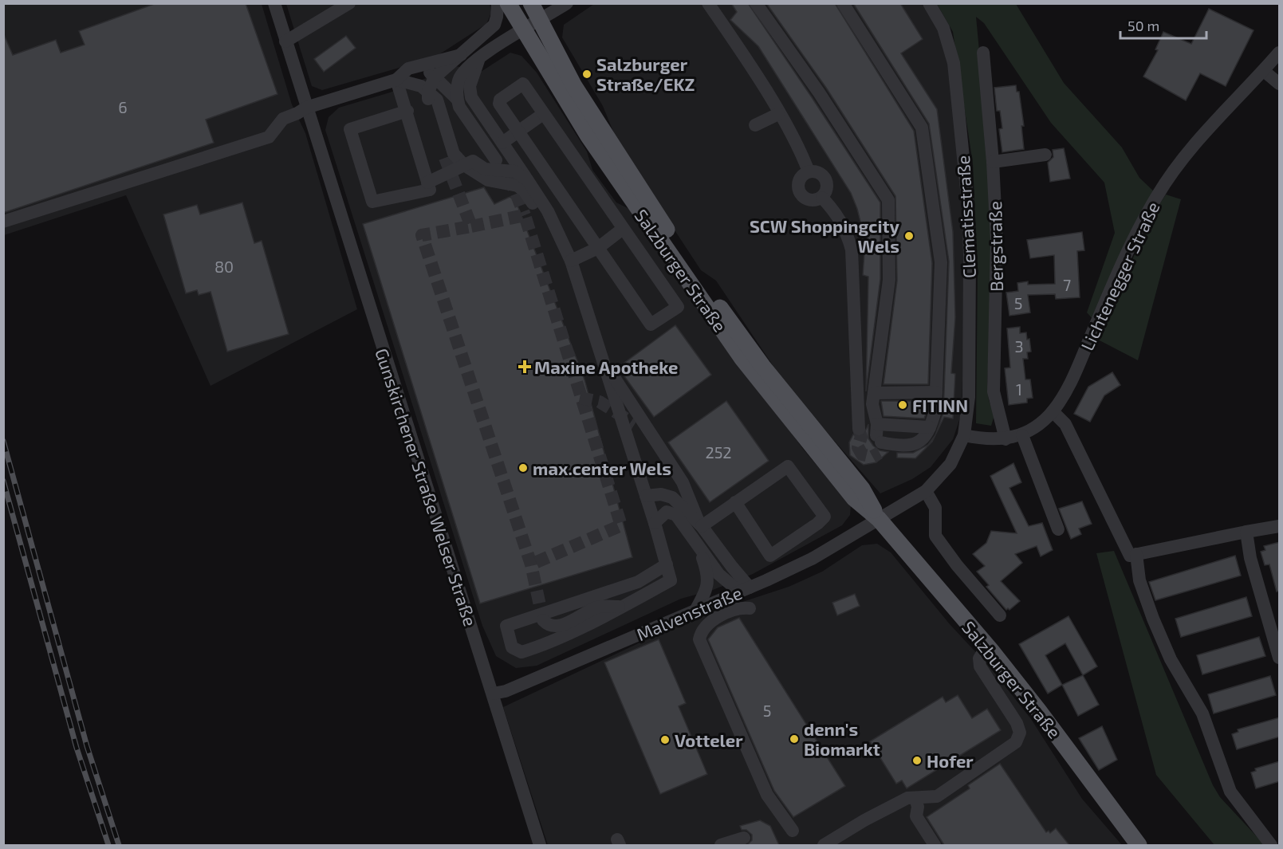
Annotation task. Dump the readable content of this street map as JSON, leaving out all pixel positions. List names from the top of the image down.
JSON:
{
  "streets": {
    "main road": ["Salzburger Straße"],
    "street": [
      "Clematisstraße",
      "Bergstraße",
      "Lichtenegger Straße",
      "Gunskirchener Straße Welser Straße",
      "Malvenstraße"
    ]
  },
  "crossings": [
    ["Clematisstraße", "Lichtenegger Straße"],
    ["Bergstraße", "Lichtenegger Straße"],
    ["Salzburger Straße", "Malvenstraße"],
    ["Gunskirchener Straße Welser Straße", "Malvenstraße"]
  ],
  "places": {
    "other": [
      "Salzburger Straße/EKZ",
      "SCW Shoppingcity Wels",
      "FITINN",
      "max.center Wels",
      "denn's Biomarkt",
      "Votteler",
      "Hofer"
    ],
    "health": ["Maxine Apotheke"]
  },
  "house_numbers": [
    "6",
    "80",
    "7",
    "5",
    "3",
    "1",
    "252",
    "5"
  ],
  "scale_bar": "50 m"
}
